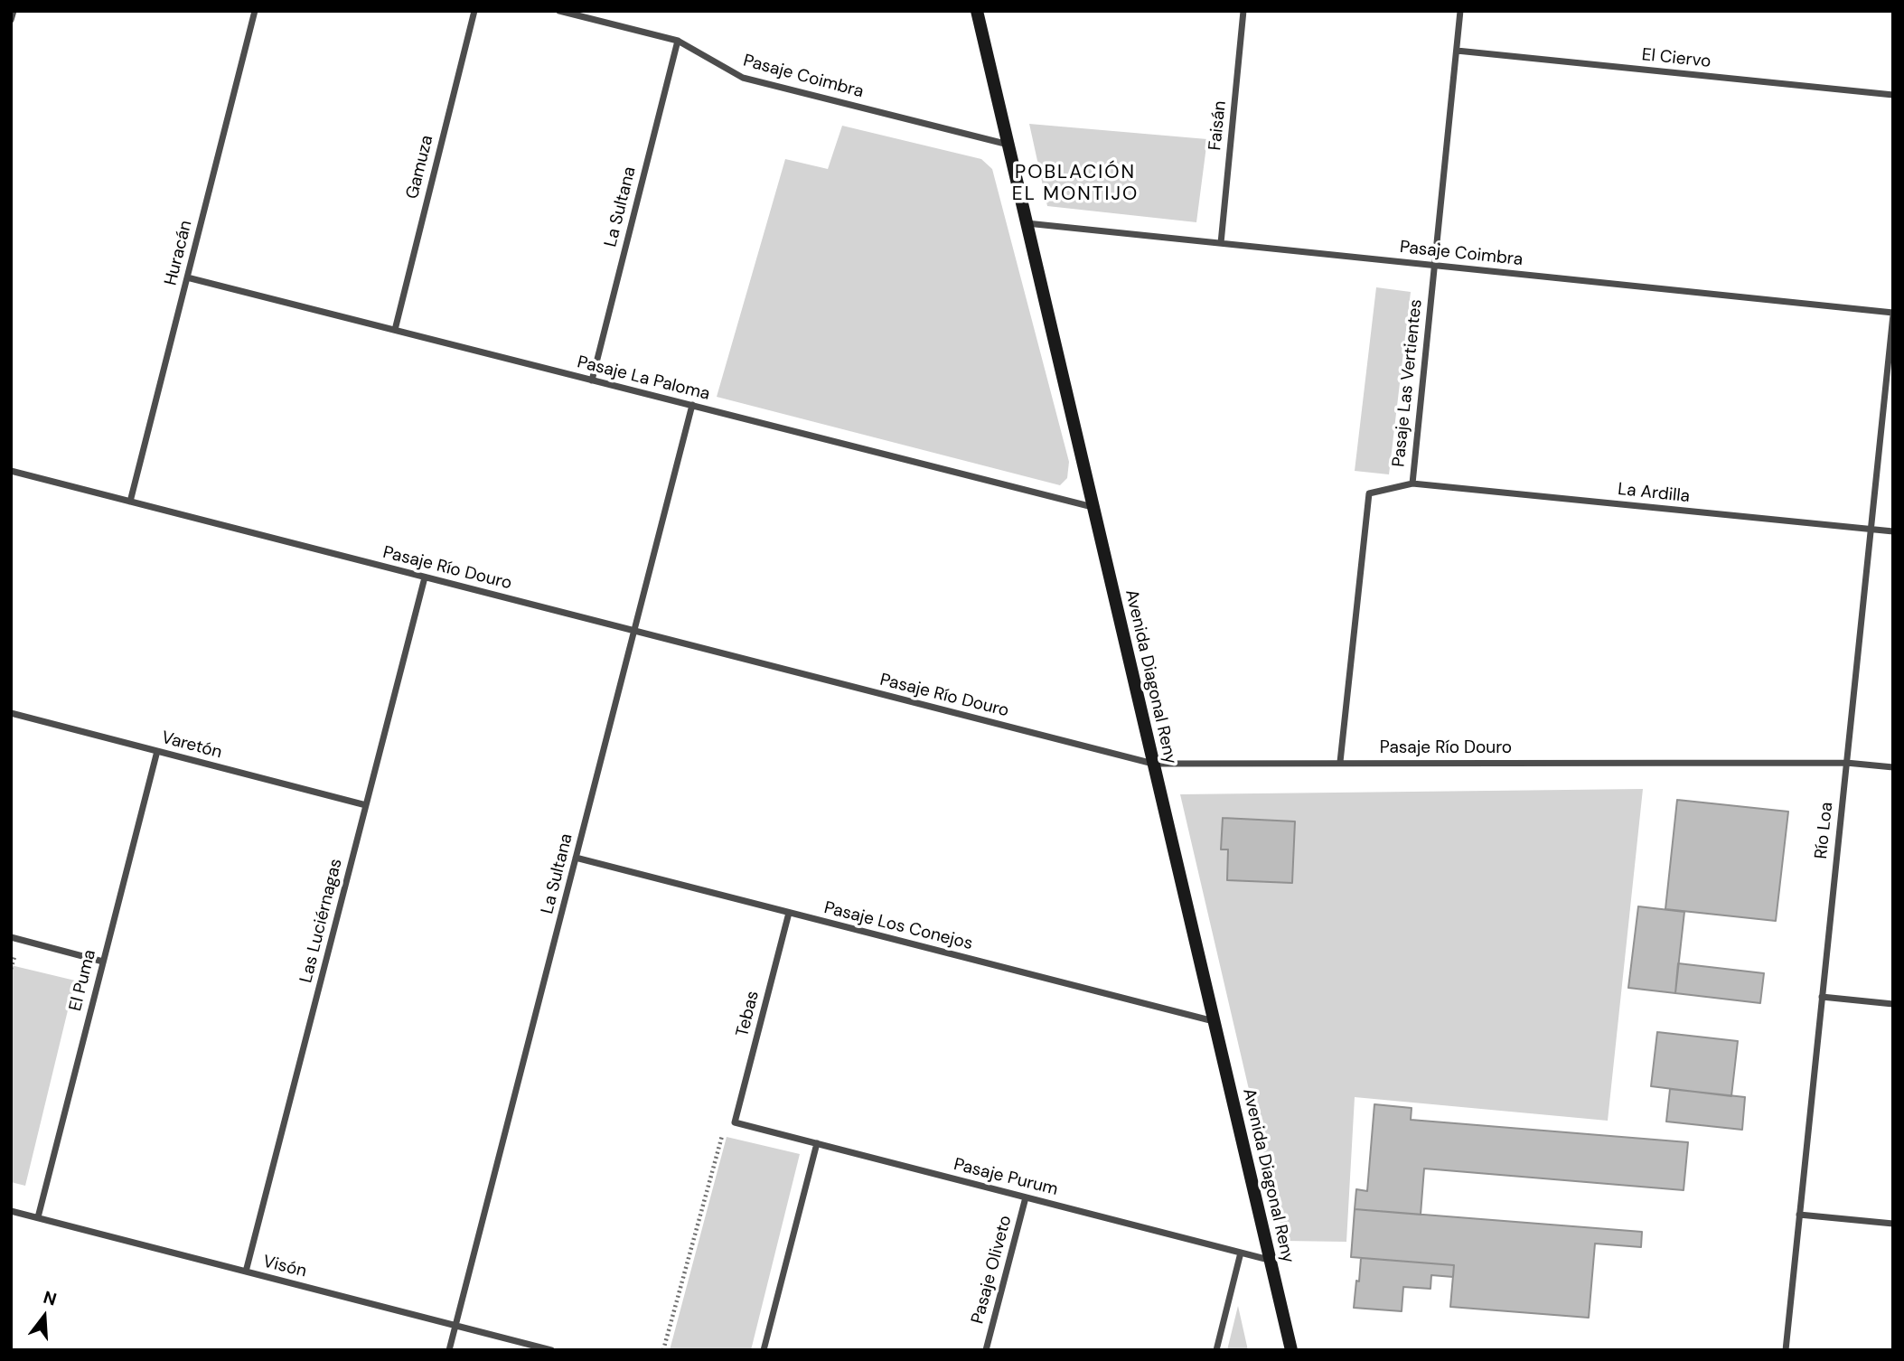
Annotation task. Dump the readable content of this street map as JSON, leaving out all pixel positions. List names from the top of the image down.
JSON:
{
  "streets": {
    "street": [
      "El Ciervo",
      "Pasaje Coimbra",
      "Faisán",
      "Gamuza",
      "La Sultana",
      "Huracán",
      "Pasaje La Paloma",
      "Pasaje Las Vertientes",
      "La Ardilla",
      "Pasaje Río Douro",
      "Avenida Diagonal Reny",
      "Varetón",
      "Río Loa",
      "Las Luciérnagas",
      "Pasaje Los Conejos",
      "El Puma",
      "Tebas",
      "Pasaje Purum",
      "Visón",
      "Pasaje Oliveto"
    ]
  },
  "crossings": [
    ["El Ciervo", "Pasaje Las Vertientes"],
    ["Pasaje Coimbra", "Faisán"],
    ["Pasaje Coimbra", "La Sultana"],
    ["Pasaje Coimbra", "Pasaje Las Vertientes"],
    ["Pasaje Coimbra", "Avenida Diagonal Reny"],
    ["Pasaje Coimbra", "Río Loa"],
    ["Gamuza", "Pasaje La Paloma"],
    ["La Sultana", "Pasaje La Paloma"],
    ["La Sultana", "Pasaje Río Douro"],
    ["La Sultana", "Pasaje Los Conejos"],
    ["La Sultana", "Visón"],
    ["Huracán", "Pasaje La Paloma"],
    ["Huracán", "Pasaje Río Douro"],
    ["Pasaje La Paloma", "Avenida Diagonal Reny"],
    ["Pasaje Las Vertientes", "La Ardilla"],
    ["Pasaje Las Vertientes", "Pasaje Río Douro"],
    ["La Ardilla", "Río Loa"],
    ["Pasaje Río Douro", "Avenida Diagonal Reny"],
    ["Pasaje Río Douro", "Río Loa"],
    ["Pasaje Río Douro", "Las Luciérnagas"],
    ["Avenida Diagonal Reny", "Pasaje Los Conejos"],
    ["Avenida Diagonal Reny", "Pasaje Purum"],
    ["Varetón", "Las Luciérnagas"],
    ["Varetón", "El Puma"],
    ["Las Luciérnagas", "Visón"],
    ["Pasaje Los Conejos", "Tebas"],
    ["El Puma", "Visón"],
    ["Tebas", "Pasaje Purum"],
    ["Pasaje Purum", "Pasaje Oliveto"]
  ],
  "districts": ["POBLACIÓN EL MONTIJO"],
  "north": "top"
}
